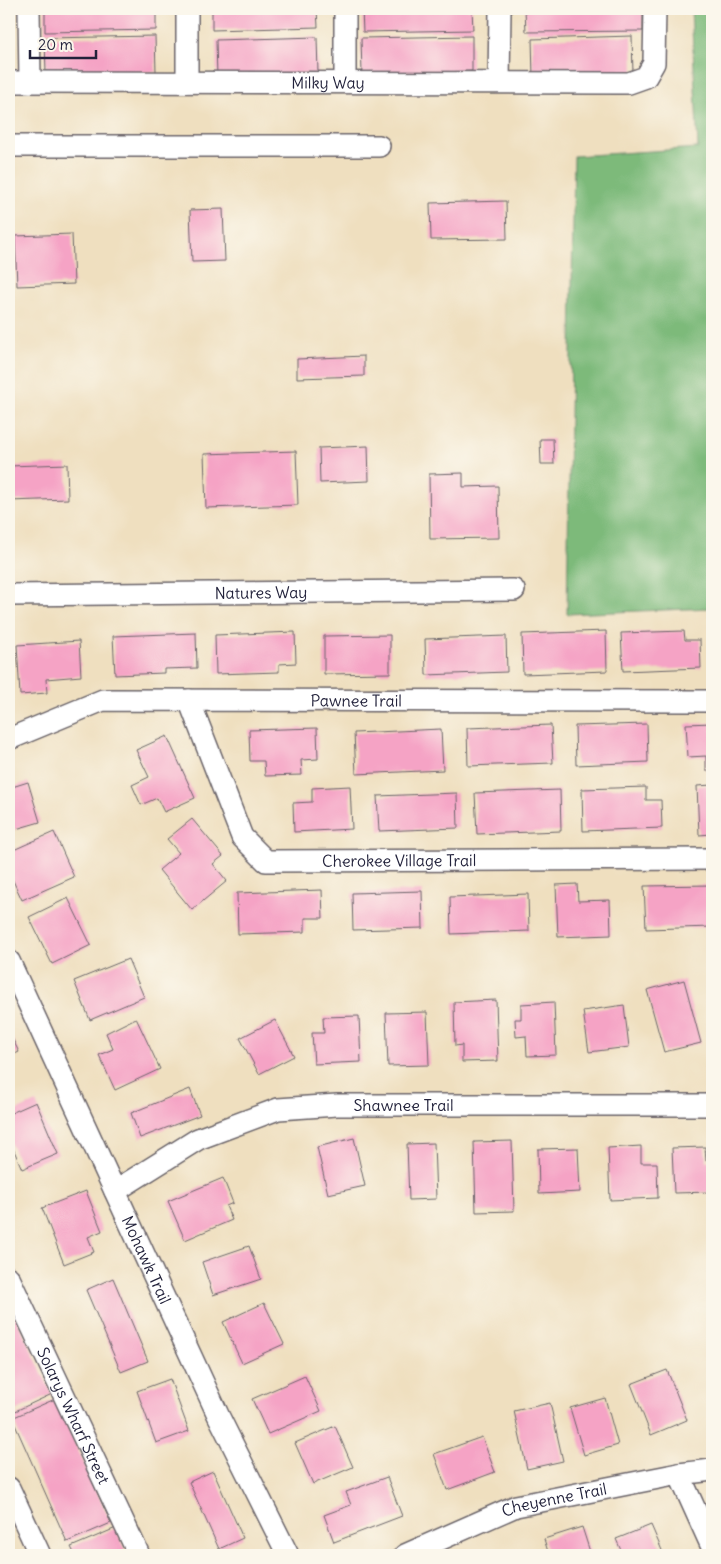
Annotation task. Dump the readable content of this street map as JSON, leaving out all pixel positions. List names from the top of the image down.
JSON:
{
  "streets": {
    "street": [
      "Milky Way",
      "Natures Way",
      "Pawnee Trail",
      "Cherokee Village Trail",
      "Shawnee Trail",
      "Mohawk Trail",
      "Solarys Wharf Street",
      "Cheyenne Trail"
    ]
  },
  "crossings": [
    ["Pawnee Trail", "Cherokee Village Trail"],
    ["Shawnee Trail", "Mohawk Trail"]
  ],
  "scale_bar": "20 m"
}
